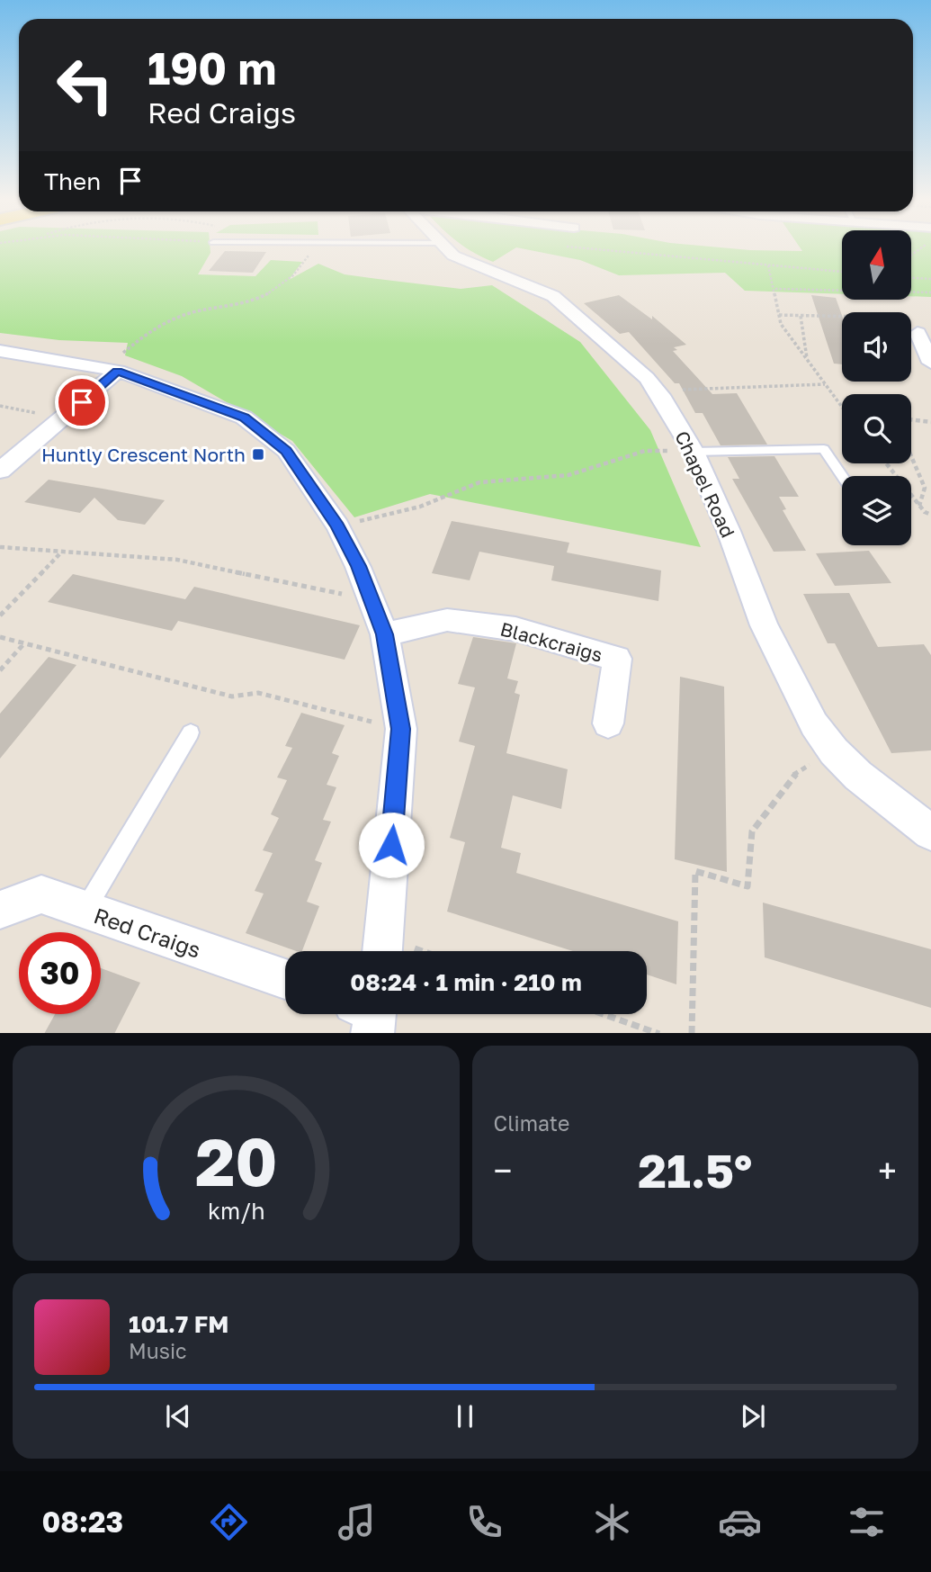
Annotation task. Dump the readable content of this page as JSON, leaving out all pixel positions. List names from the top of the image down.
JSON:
{
  "streets": {
    "street": ["Chapel Road", "Blackcraigs", "Red Craigs"]
  },
  "places": {
    "transit": ["Huntly Crescent North"]
  },
  "north": "top",
  "page": {
    "turn": ["190 m", "Red Craigs"],
    "then": "Then",
    "limit": "30",
    "trip": "08:24 · 1 min · 210 m",
    "tile": "Climate",
    "heat": ["−", "21.5°", "+"],
    "song": ["101.7 FM", "Music"],
    "tabs": "08:23",
    "gauge": ["20", "km/h"]
  }
}
